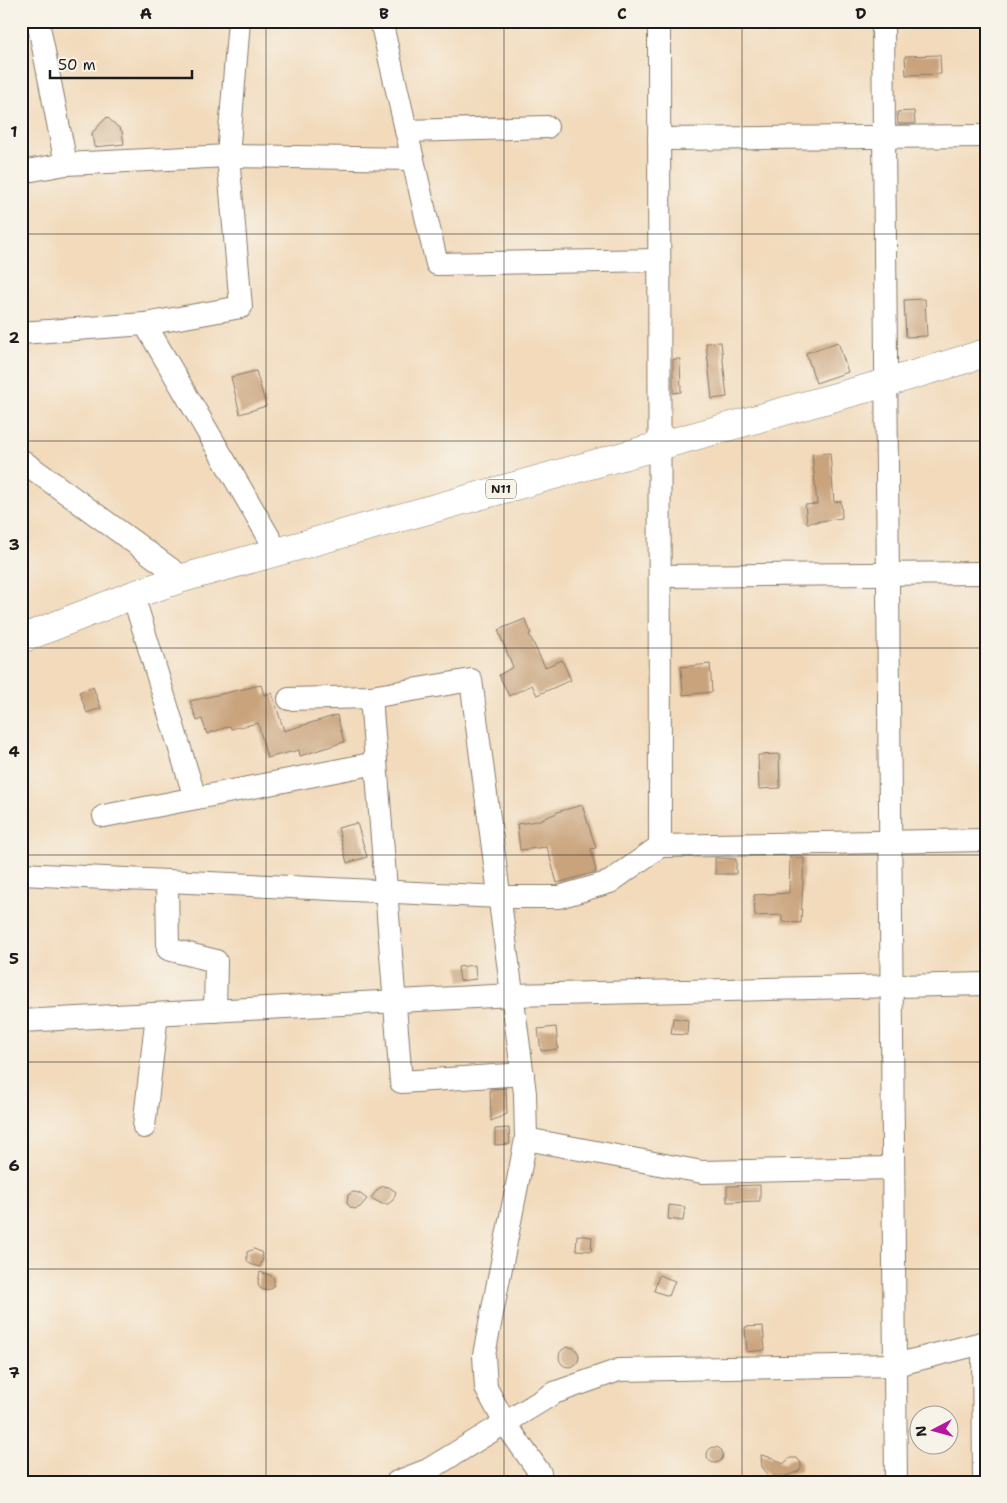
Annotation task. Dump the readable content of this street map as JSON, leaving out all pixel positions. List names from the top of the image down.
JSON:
{
  "streets": {
    "main road": ["N11"]
  },
  "scale_bar": "50 m",
  "north": "left",
  "grid": {
    "columns": [
      "A",
      "B",
      "C",
      "D"
    ],
    "rows": [
      "1",
      "2",
      "3",
      "4",
      "5",
      "6",
      "7"
    ]
  }
}
